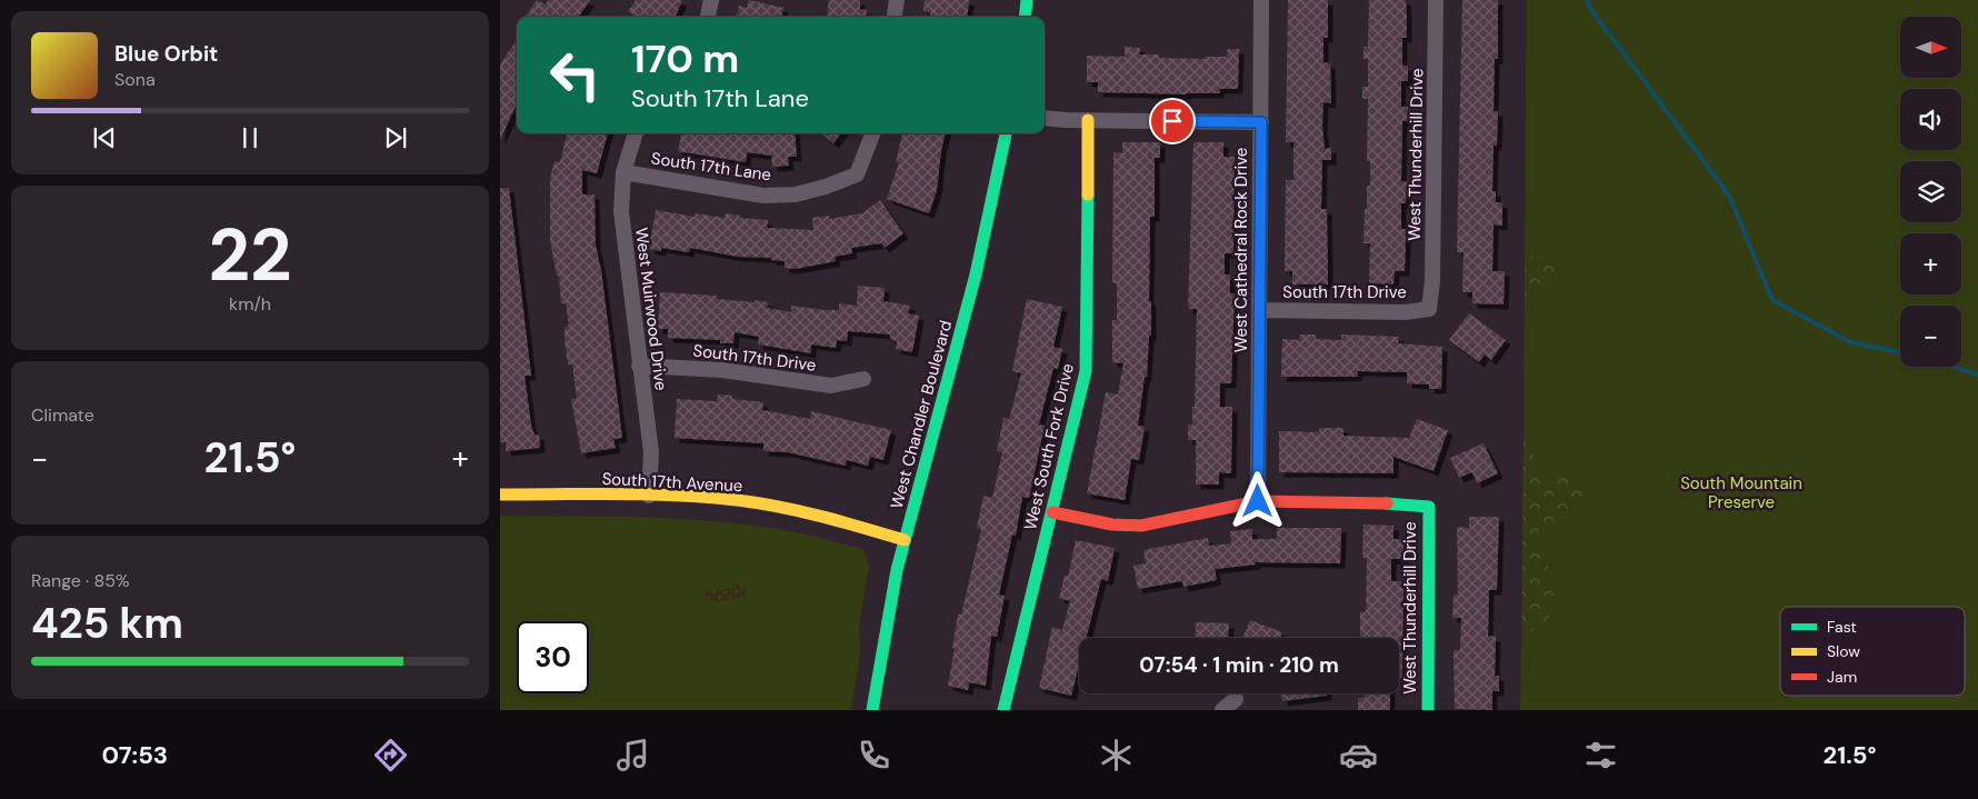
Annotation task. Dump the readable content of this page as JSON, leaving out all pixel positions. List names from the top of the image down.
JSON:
{
  "streets": {
    "street": [
      "West Thunderhill Drive",
      "South 17th Lane",
      "West Cathedral Rock Drive",
      "South 17th Drive",
      "West Muirwood Drive",
      "West Chandler Boulevard",
      "West South Fork Drive",
      "South 17th Avenue"
    ]
  },
  "crossings": [
    ["West Thunderhill Drive", "West Cathedral Rock Drive"],
    ["West Thunderhill Drive", "South 17th Drive"],
    ["South 17th Lane", "West Muirwood Drive"],
    ["West Cathedral Rock Drive", "South 17th Drive"],
    ["South 17th Drive", "West Muirwood Drive"],
    ["West Muirwood Drive", "South 17th Avenue"],
    ["West Chandler Boulevard", "South 17th Avenue"]
  ],
  "parks": ["South Mountain Preserve"],
  "legend": ["Fast", "Slow", "Jam"],
  "north": "right",
  "page": {
    "map_buttons": ["+", "−"],
    "turn": ["170 m", "South 17th Lane"],
    "song": ["Blue Orbit", "Sona"],
    "tile": [
      ["22", "km/h"],
      "Climate",
      ["Range · 85%", "425 km"]
    ],
    "heat": ["−", "21.5°", "+"],
    "limit": "30",
    "trip": "07:54 · 1 min · 210 m",
    "tabs": ["07:53", "21.5°"]
  }
}
